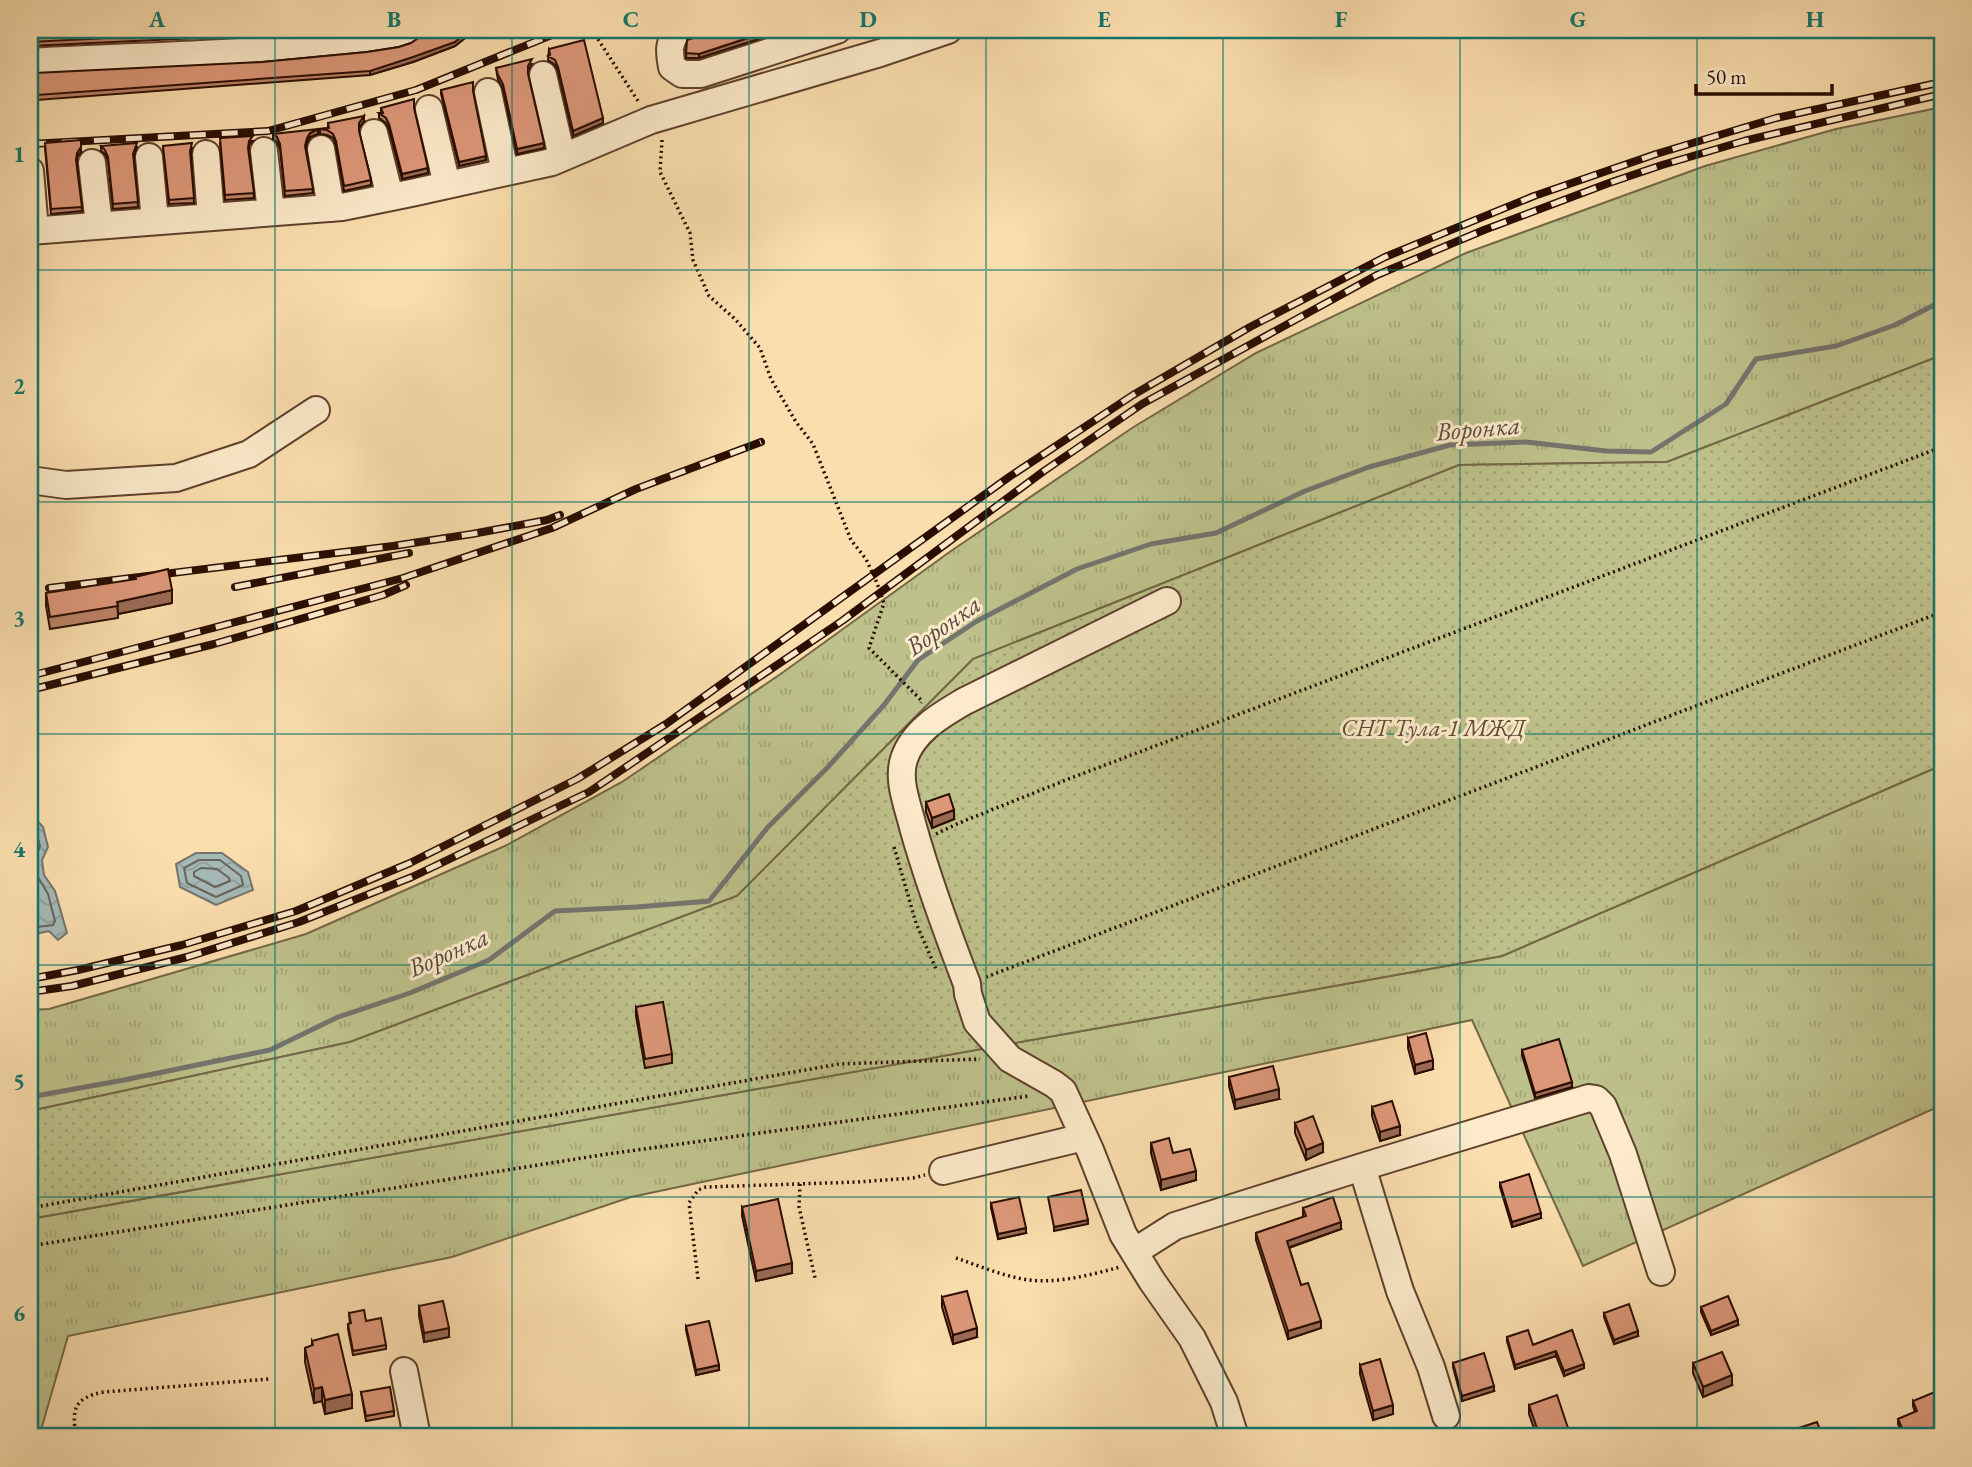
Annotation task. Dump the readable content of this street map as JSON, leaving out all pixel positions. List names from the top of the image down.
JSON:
{
  "water": ["Воронка"],
  "parks": ["СНТ Тула-1 МЖД"],
  "scale_bar": "50 m",
  "grid": {
    "columns": [
      "A",
      "B",
      "C",
      "D",
      "E",
      "F",
      "G",
      "H"
    ],
    "rows": [
      "1",
      "2",
      "3",
      "4",
      "5",
      "6"
    ]
  }
}
